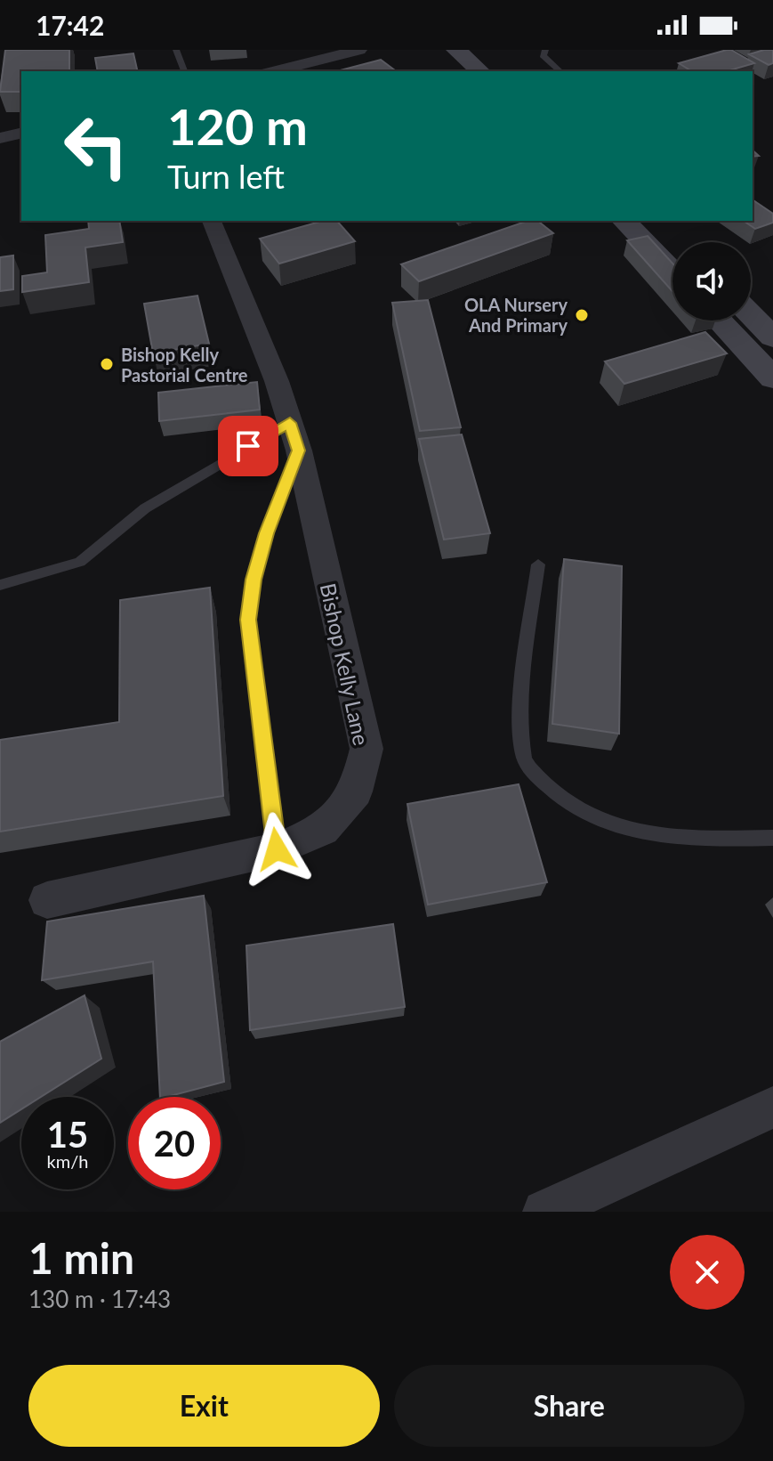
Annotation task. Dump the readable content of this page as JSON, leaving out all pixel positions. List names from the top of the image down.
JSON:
{
  "streets": {
    "street": ["Bishop Kelly Lane"]
  },
  "places": ["OLA Nursery And Primary", "Bishop Kelly Pastorial Centre"],
  "page": {
    "status": "17:42",
    "turn": ["120 m", "Turn left"],
    "speed": "15 km/h",
    "limit": "20",
    "heading": ["1 min", "130 m · 17:43"],
    "buttons": ["Exit", "Share"]
  }
}
